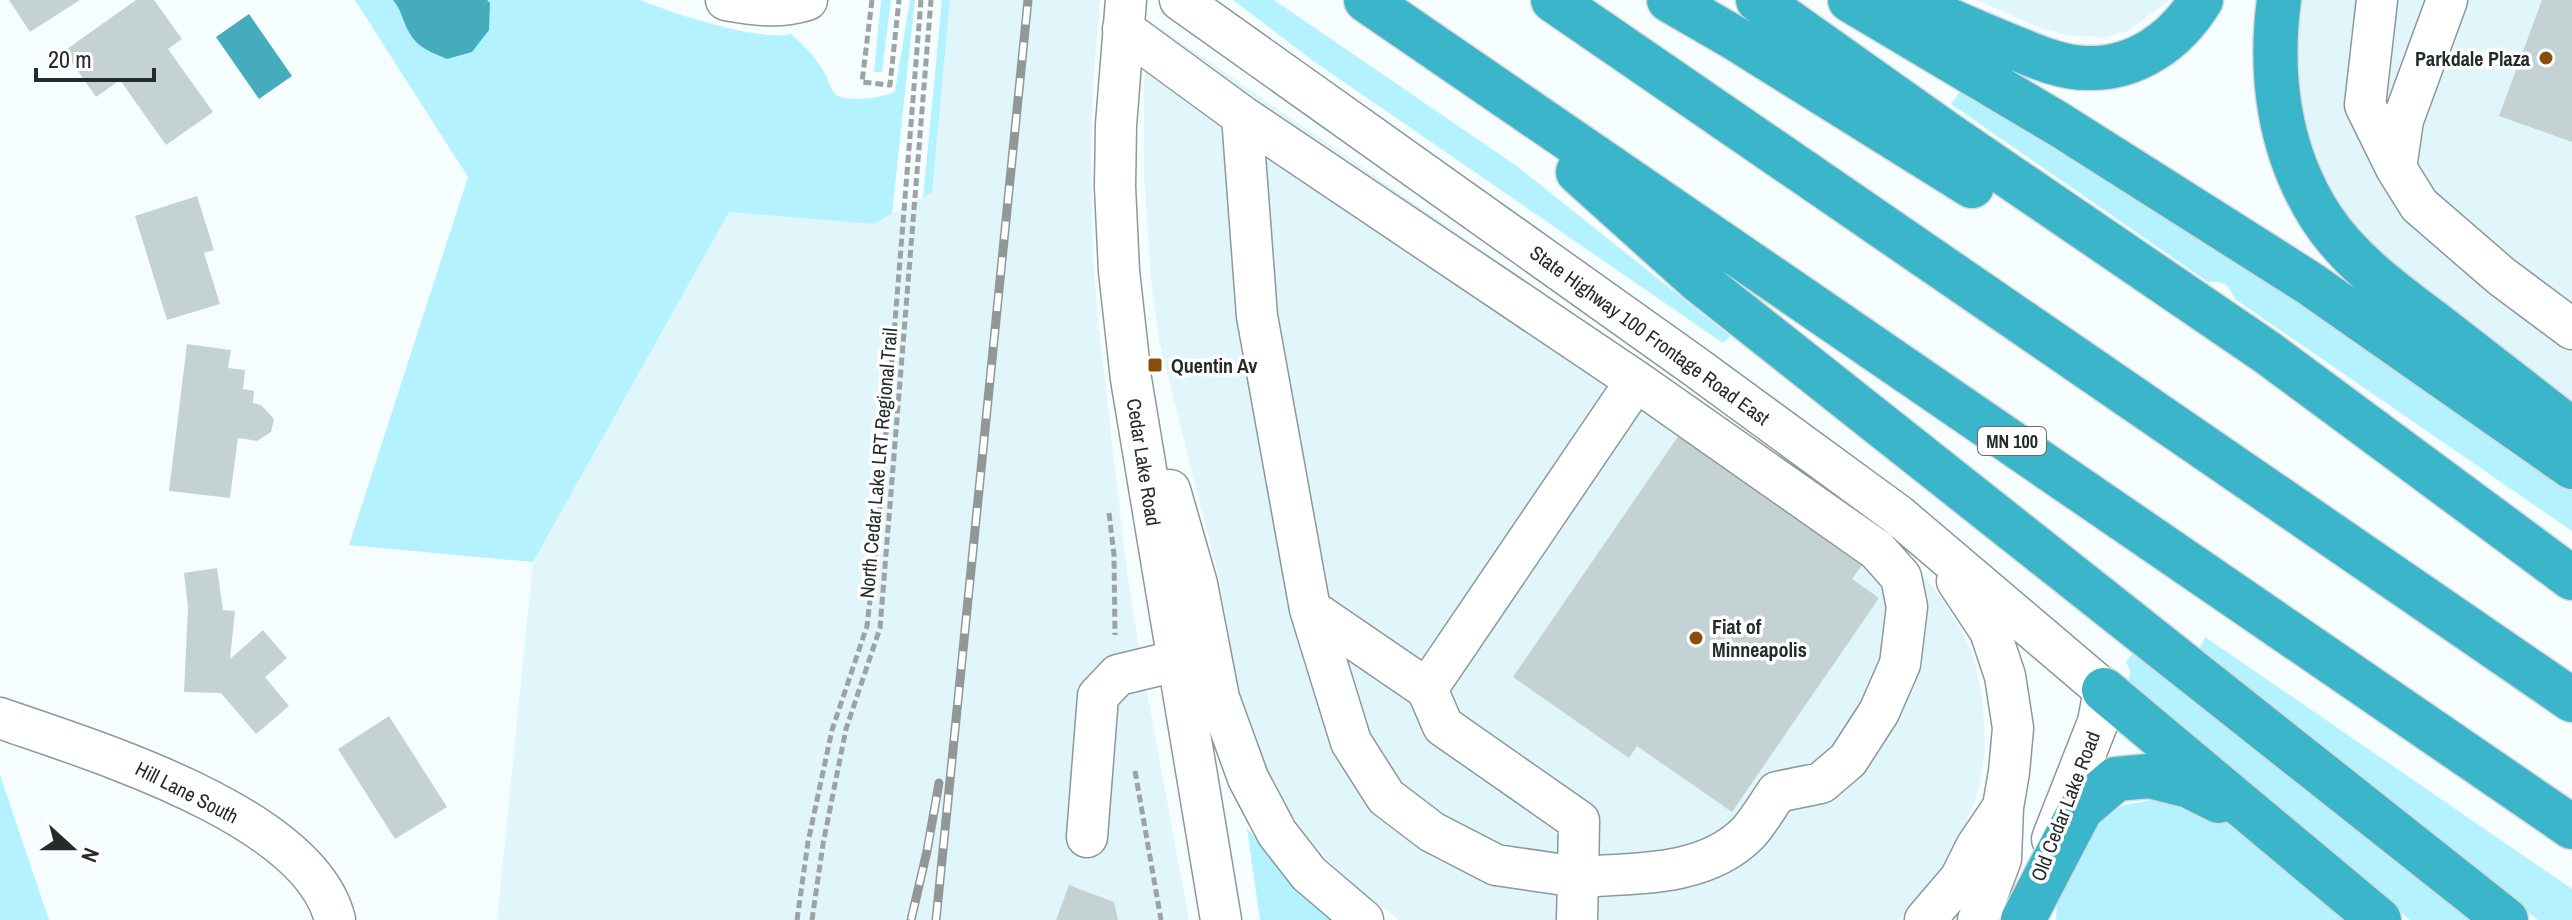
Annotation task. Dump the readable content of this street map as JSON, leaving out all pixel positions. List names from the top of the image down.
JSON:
{
  "streets": {
    "highway": ["MN 100"],
    "street": [
      "State Highway 100 Frontage Road East",
      "Cedar Lake Road",
      "Hill Lane South",
      "Old Cedar Lake Road"
    ],
    "path": ["North Cedar Lake LRT Regional Trail"]
  },
  "crossings": [
    ["State Highway 100 Frontage Road East", "Old Cedar Lake Road"]
  ],
  "places": {
    "other": ["Parkdale Plaza", "Fiat of Minneapolis"],
    "transit": ["Quentin Av"]
  },
  "scale_bar": "20 m",
  "north": "right"
}
